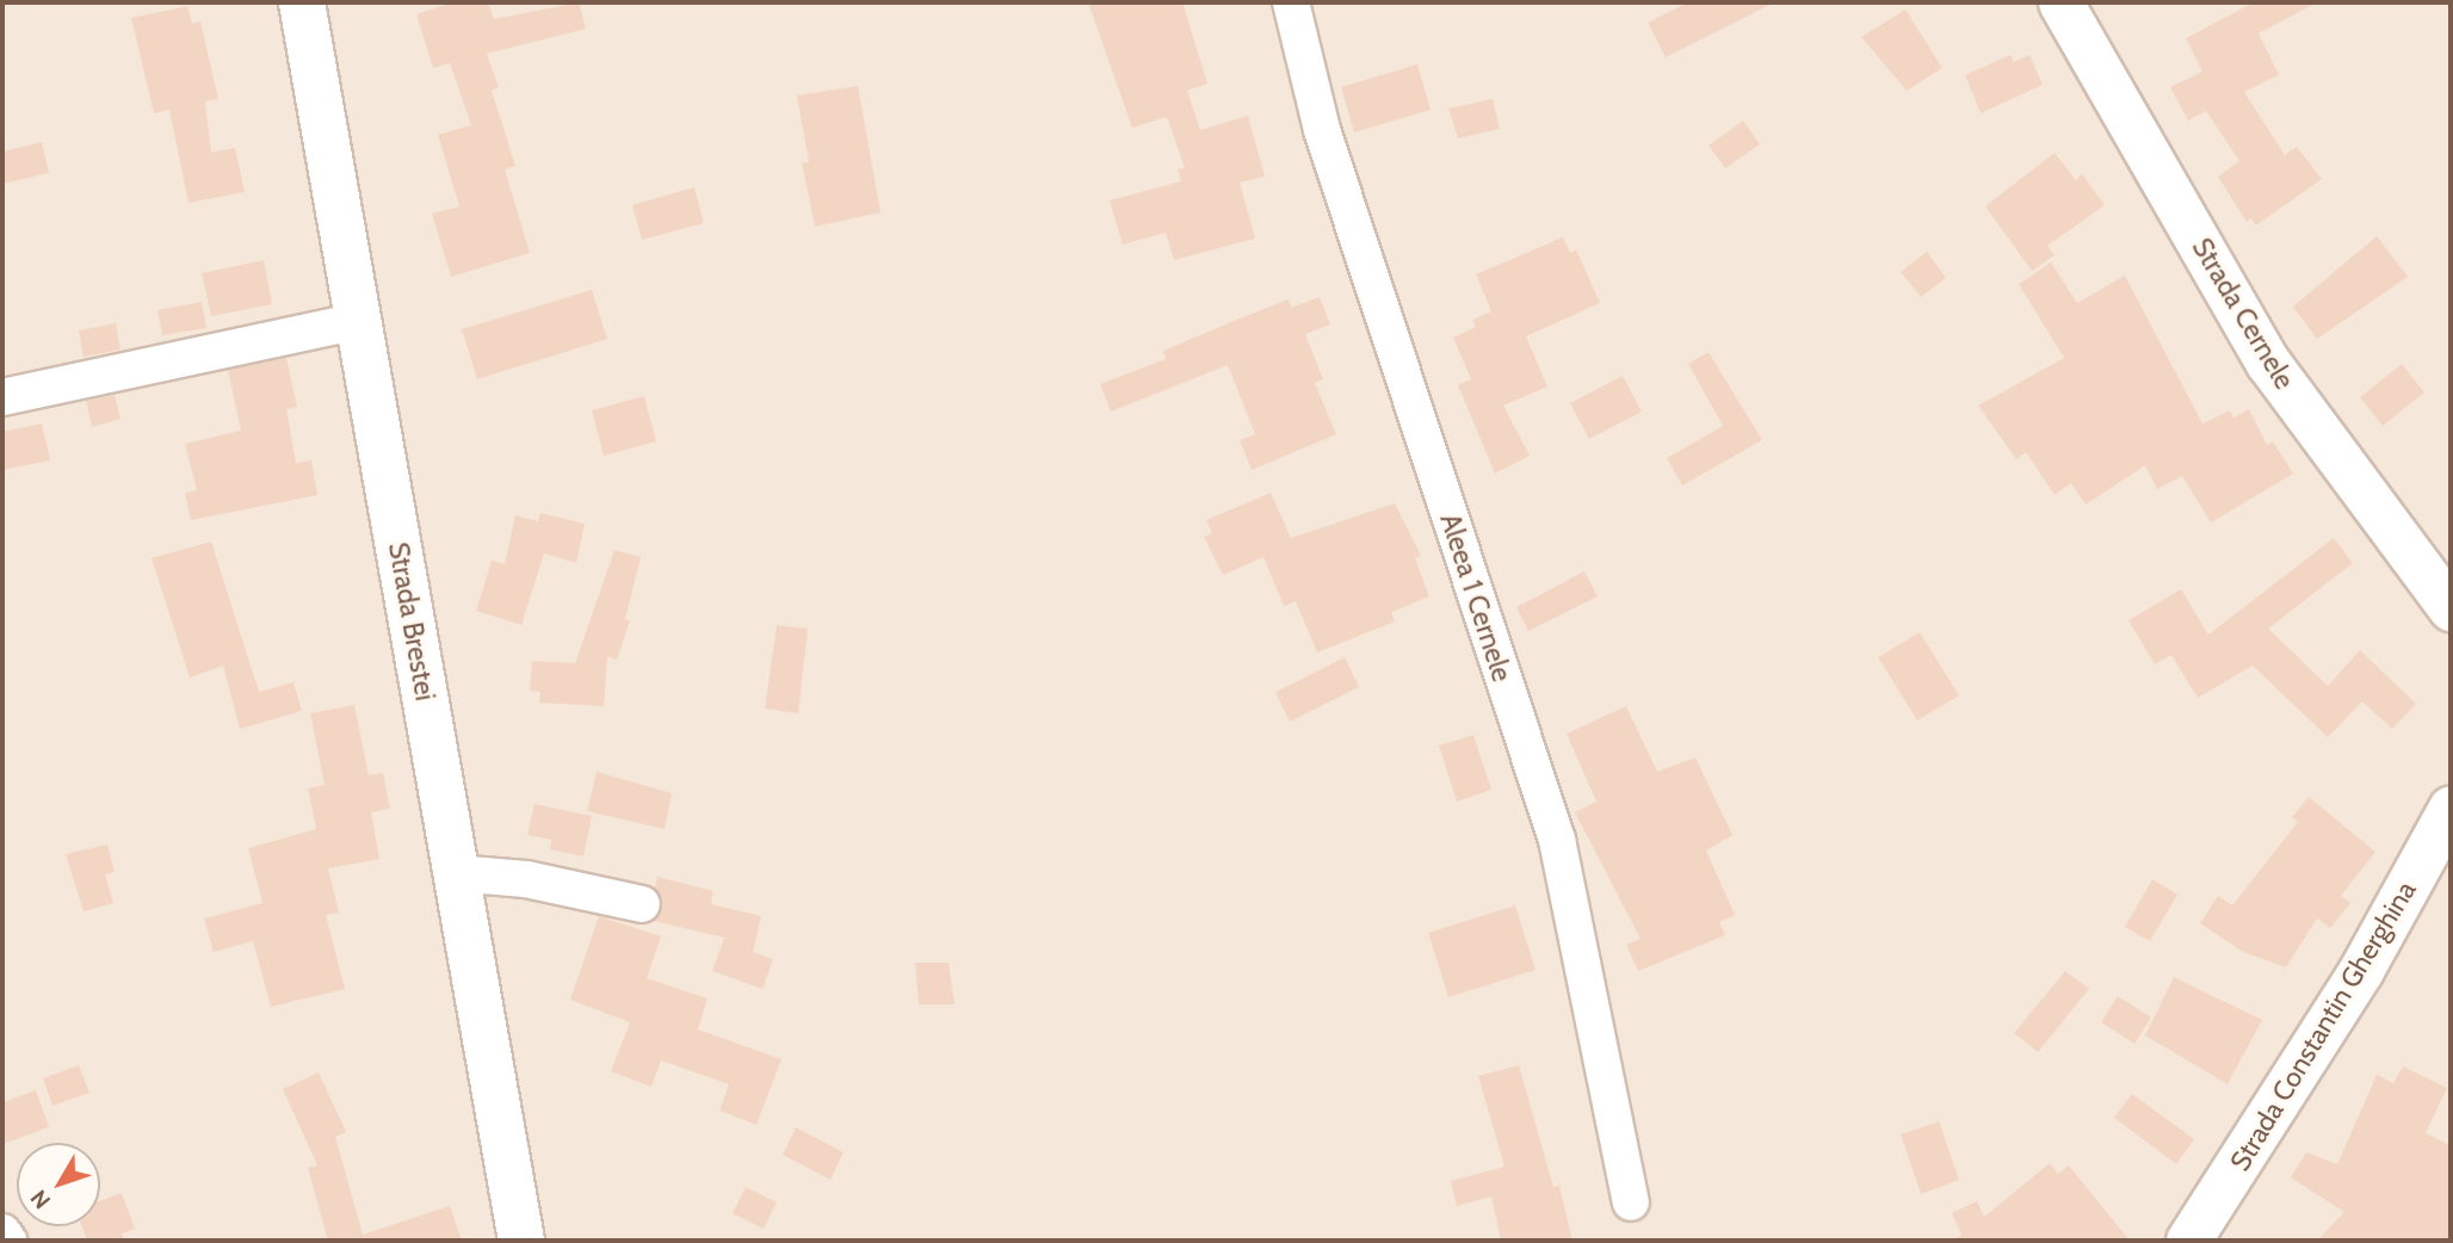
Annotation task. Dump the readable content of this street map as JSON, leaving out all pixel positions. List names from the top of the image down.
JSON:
{
  "streets": {
    "main road": ["Strada Brestei"],
    "street": ["Strada Cernele", "Aleea 1 Cernele", "Strada Constantin Gherghina"]
  },
  "north": "bottom left"
}
